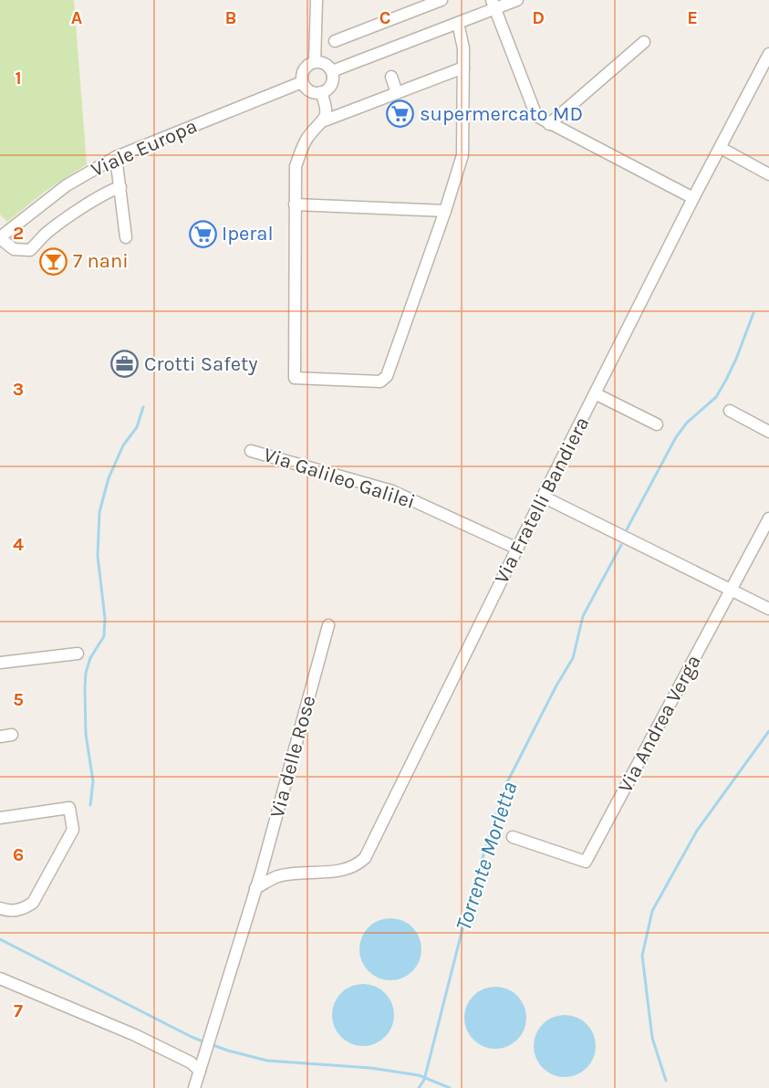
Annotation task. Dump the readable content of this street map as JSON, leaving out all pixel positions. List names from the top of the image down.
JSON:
{
  "streets": {
    "street": [
      "Viale Europa",
      "Via Galileo Galilei",
      "Via Fratelli Bandiera",
      "Via Andrea Verga",
      "Via delle Rose"
    ]
  },
  "crossings": [
    ["Via Galileo Galilei", "Via Fratelli Bandiera"],
    ["Via Fratelli Bandiera", "Via delle Rose"]
  ],
  "water": ["Torrente Morletta"],
  "places": {
    "supermarket": ["supermercato MD", "Iperal"],
    "bar": ["7 nani"],
    "office": ["Crotti Safety"]
  },
  "grid": {
    "columns": [
      "A",
      "B",
      "C",
      "D",
      "E"
    ],
    "rows": [
      "1",
      "2",
      "3",
      "4",
      "5",
      "6",
      "7"
    ]
  }
}
